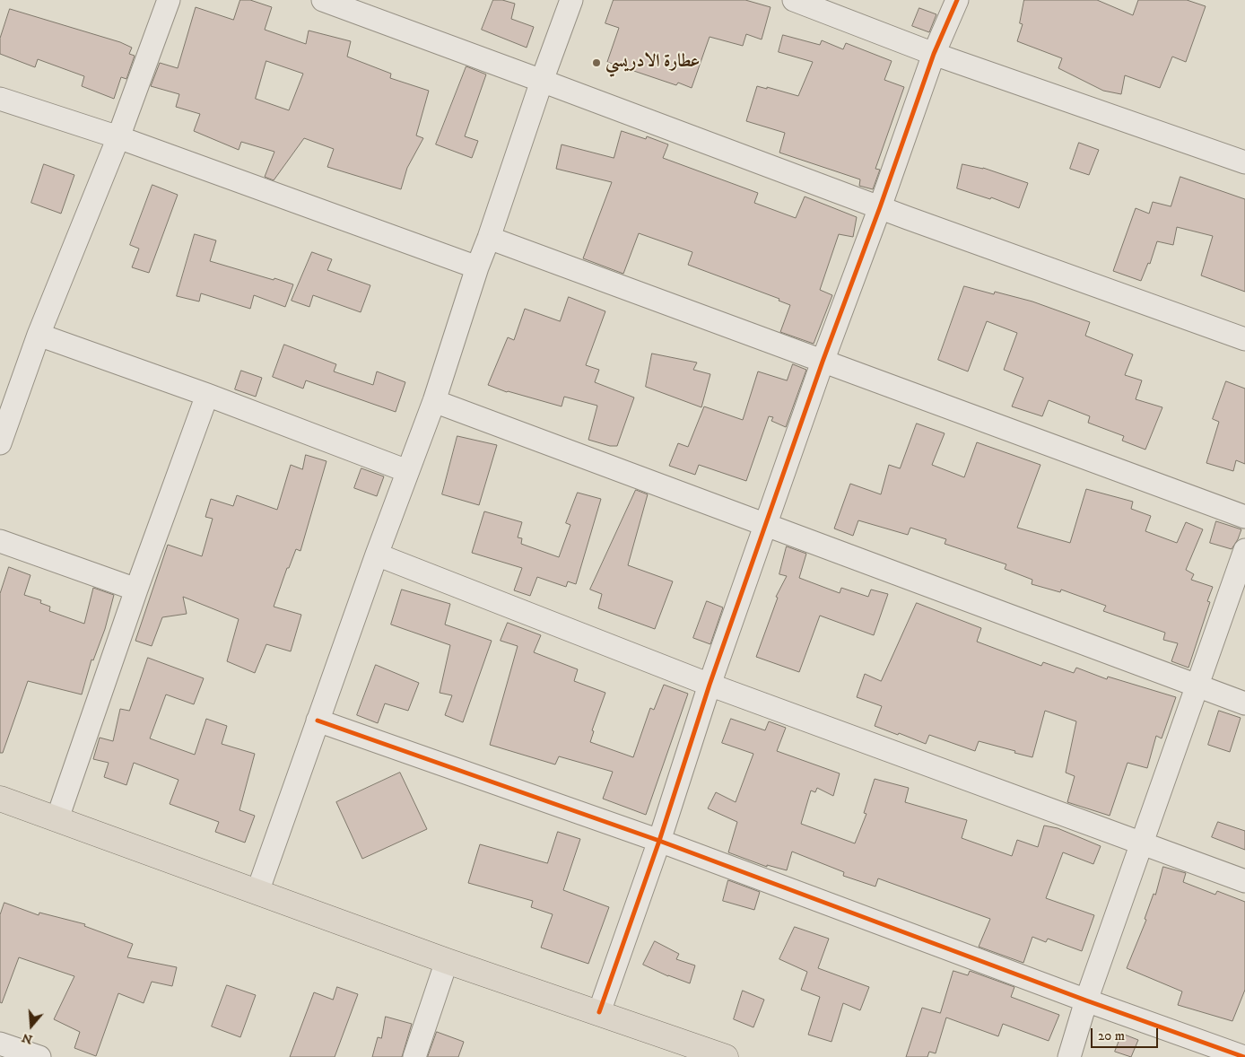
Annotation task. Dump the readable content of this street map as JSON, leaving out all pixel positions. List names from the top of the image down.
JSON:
{
  "places": ["عطارة الادريسي"],
  "scale_bar": "20 m",
  "north": "bottom"
}
